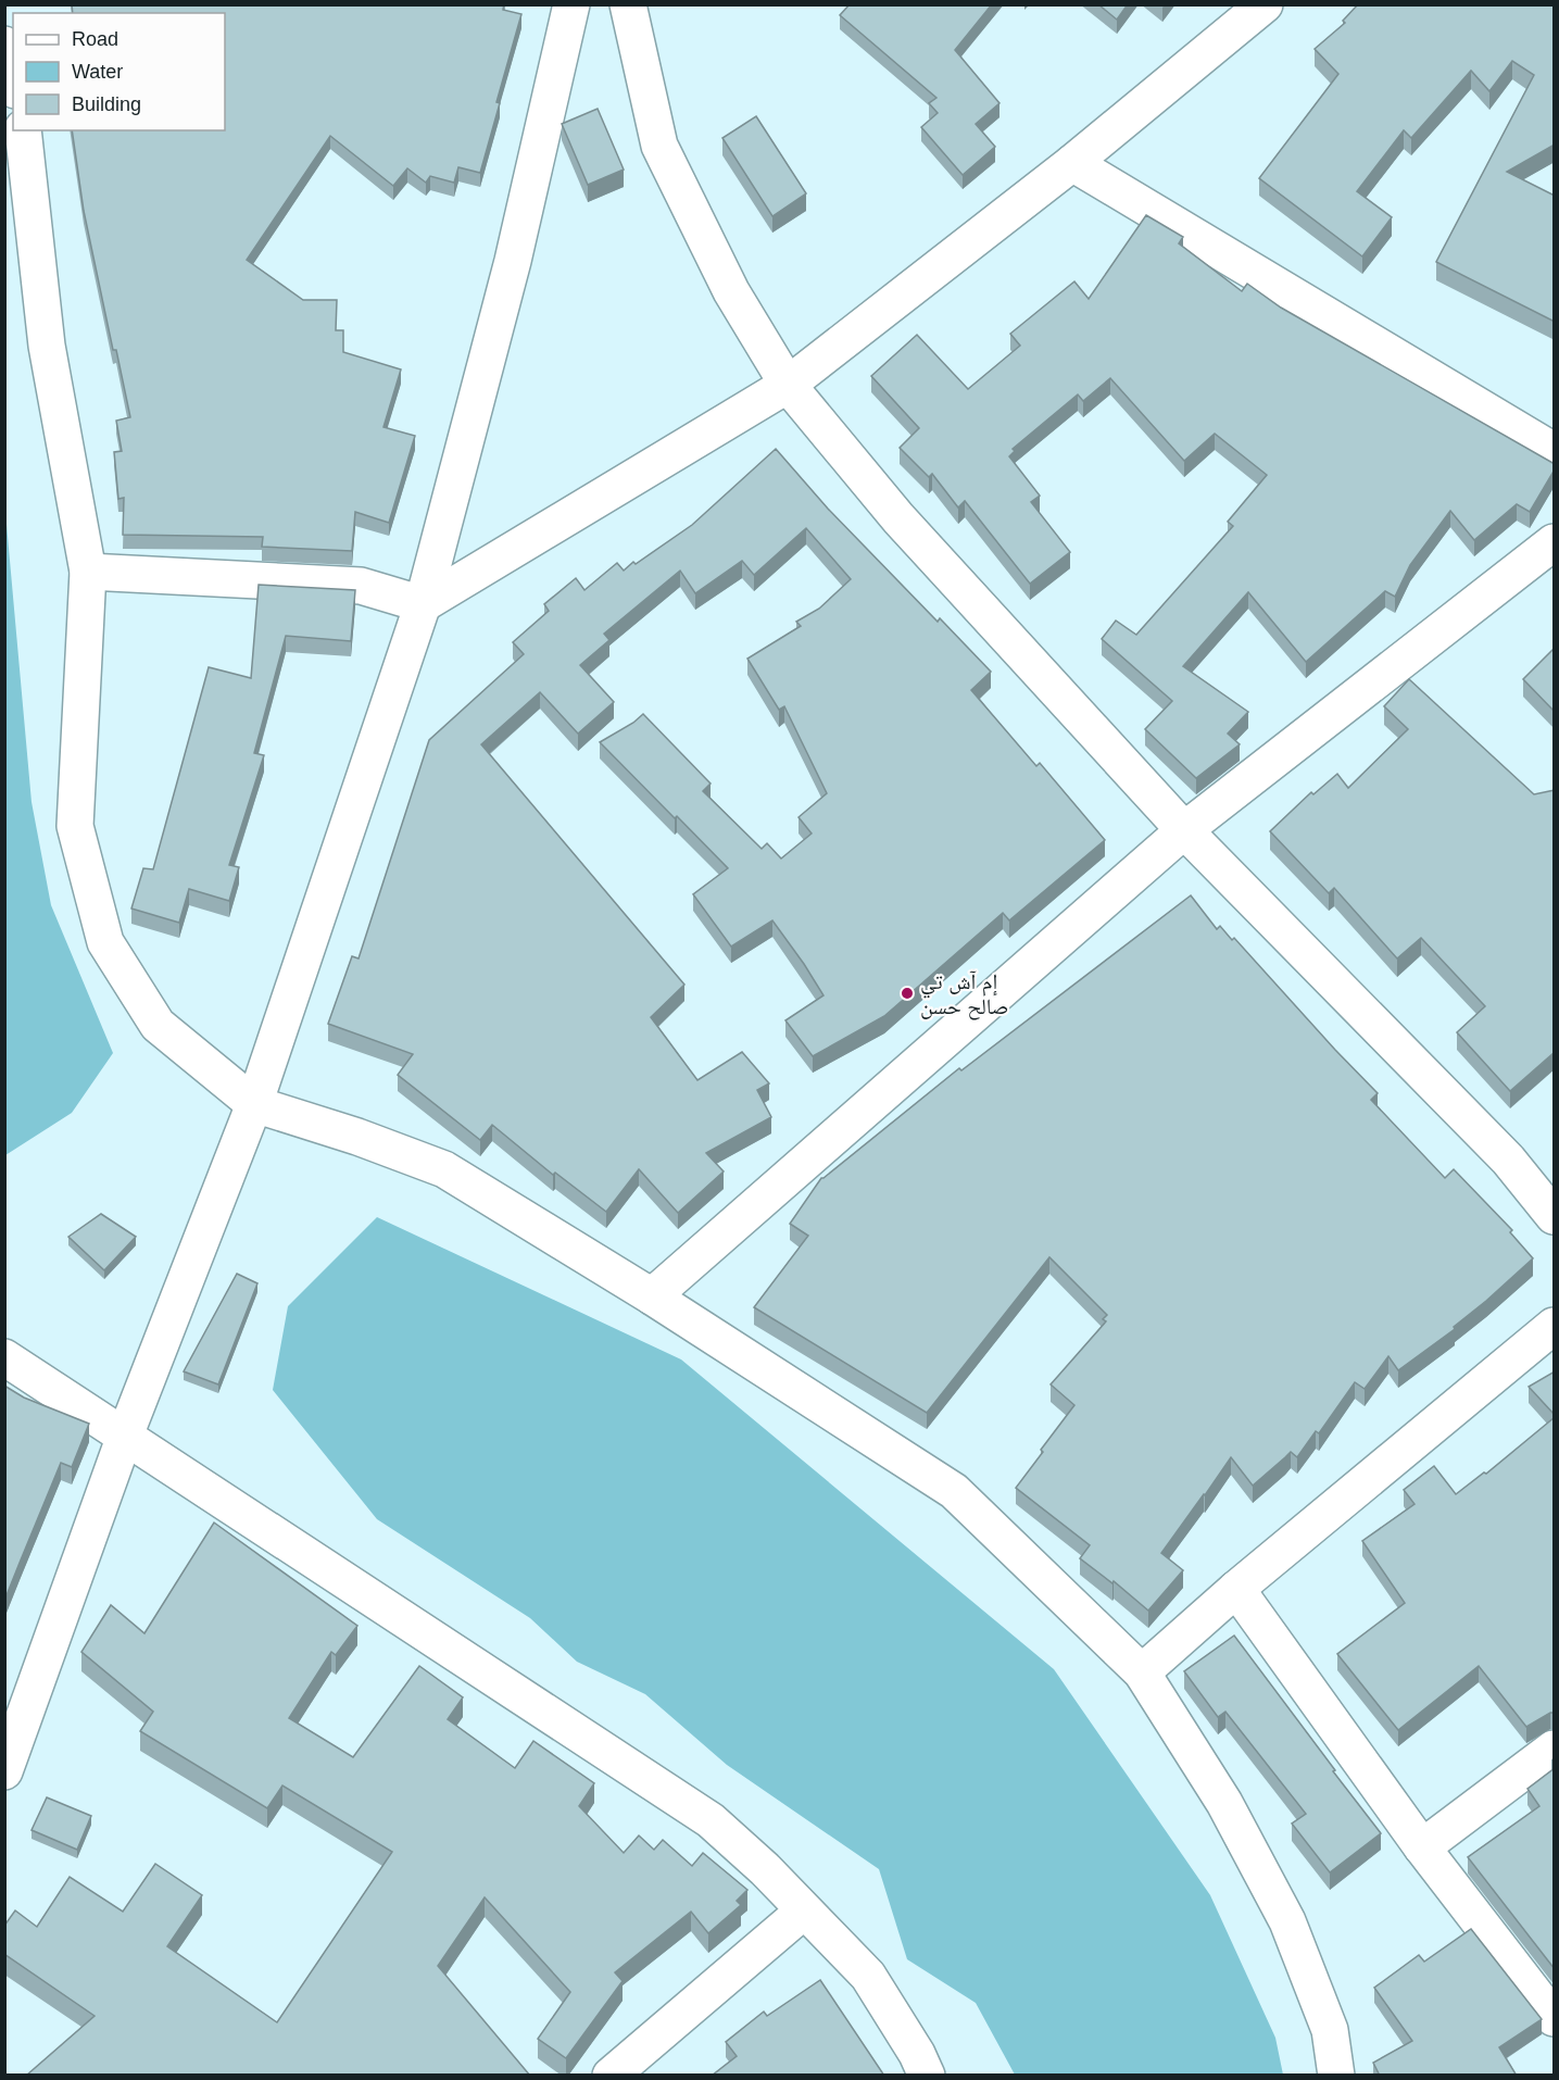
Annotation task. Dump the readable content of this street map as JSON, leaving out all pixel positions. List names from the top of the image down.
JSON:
{
  "places": ["إم آش تي صالح حسن"],
  "legend": ["Road", "Water", "Building"]
}
